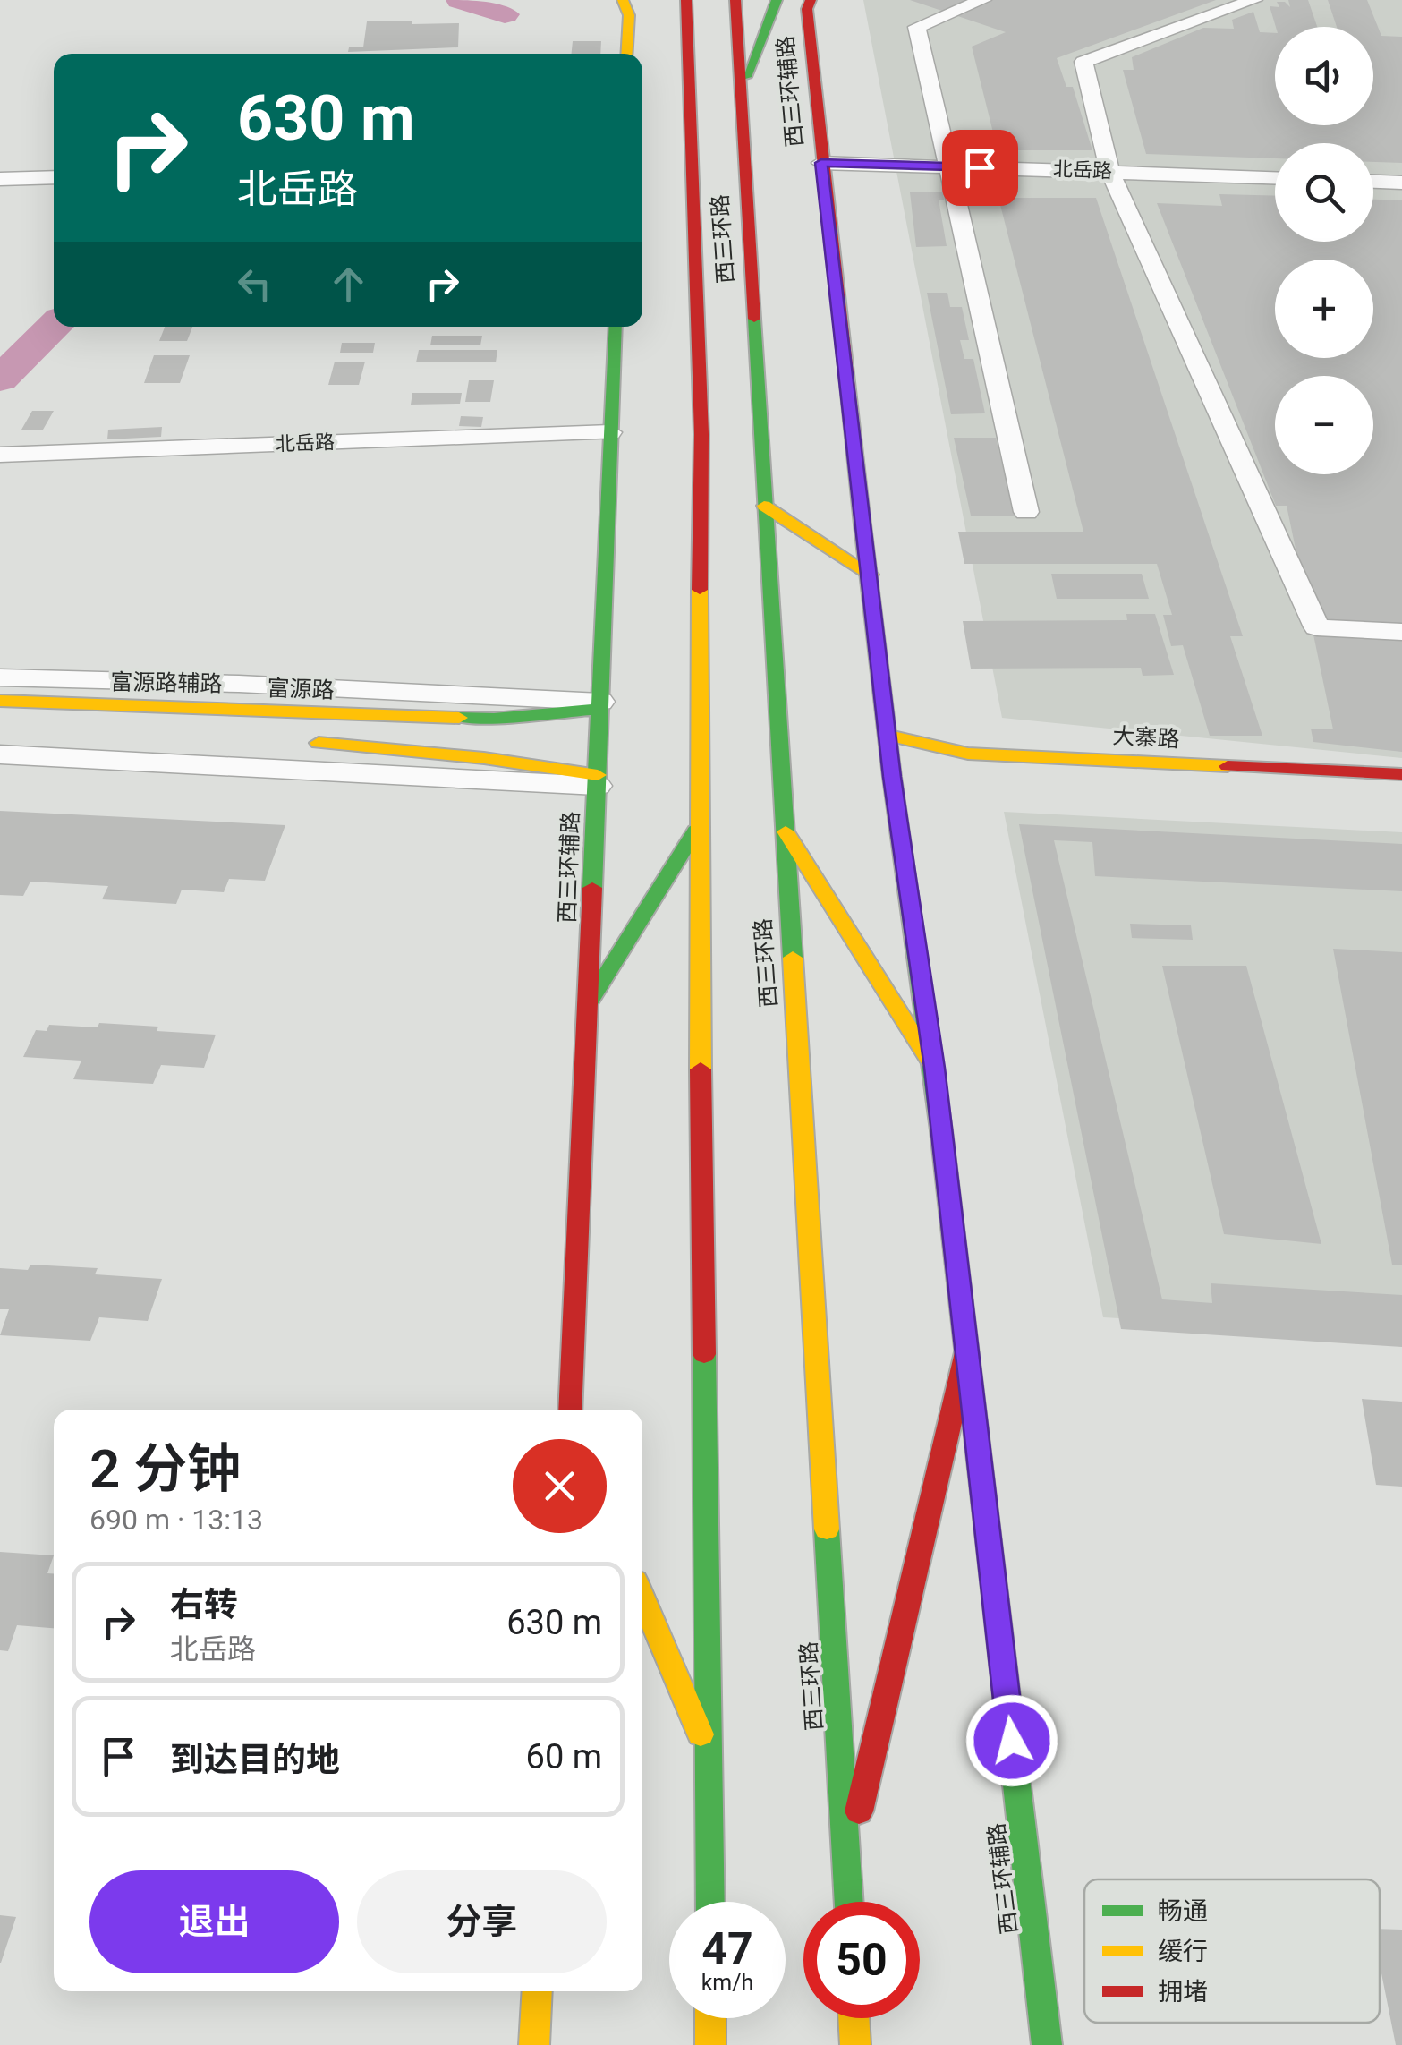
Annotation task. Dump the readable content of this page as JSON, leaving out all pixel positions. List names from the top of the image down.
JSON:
{
  "streets": {
    "main road": [
      "西三环辅路",
      "西三环路",
      "富源路",
      "大寨路"
    ],
    "street": ["北岳路", "富源路辅路"]
  },
  "crossings": [
    ["西三环辅路", "北岳路"],
    ["西三环辅路", "富源路辅路"],
    ["西三环辅路", "富源路"],
    ["西三环辅路", "大寨路"],
    ["富源路辅路", "富源路"]
  ],
  "legend": ["畅通", "缓行", "拥堵"],
  "page": {
    "map_buttons": ["+", "−"],
    "turn": ["630 m", "北岳路"],
    "heading": ["2 分钟", "690 m · 13:13"],
    "list": [
      {
        "name": "右转",
        "note": "北岳路",
        "value": "630 m"
      },
      {
        "name": "到达目的地",
        "value": "60 m"
      }
    ],
    "buttons": ["退出", "分享"],
    "speed": "47 km/h",
    "limit": "50"
  }
}
